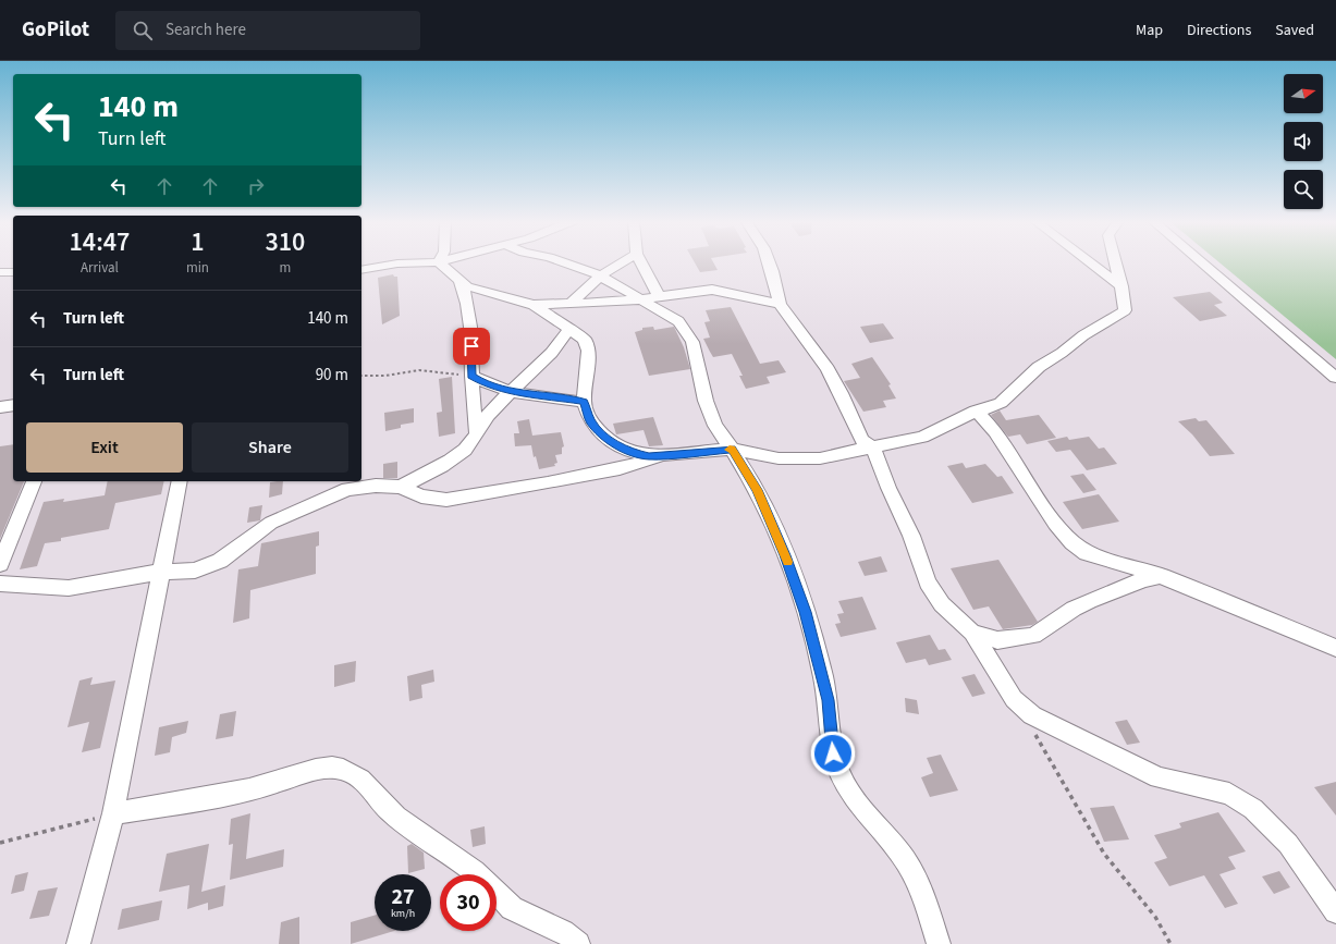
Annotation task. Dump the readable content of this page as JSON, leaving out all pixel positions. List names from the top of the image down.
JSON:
{
  "north": "right",
  "page": {
    "header": "GoPilot",
    "search": "Search here",
    "nav": ["Map", "Directions", "Saved"],
    "turn": ["140 m", "Turn left"],
    "eta": [
      "14:47",
      "Arrival",
      "1",
      "min",
      "310",
      "m"
    ],
    "list": [
      {
        "name": "Turn left",
        "value": "140 m"
      },
      {
        "name": "Turn left",
        "value": "90 m"
      }
    ],
    "buttons": ["Exit", "Share"],
    "speed": "27 km/h",
    "limit": "30"
  }
}
